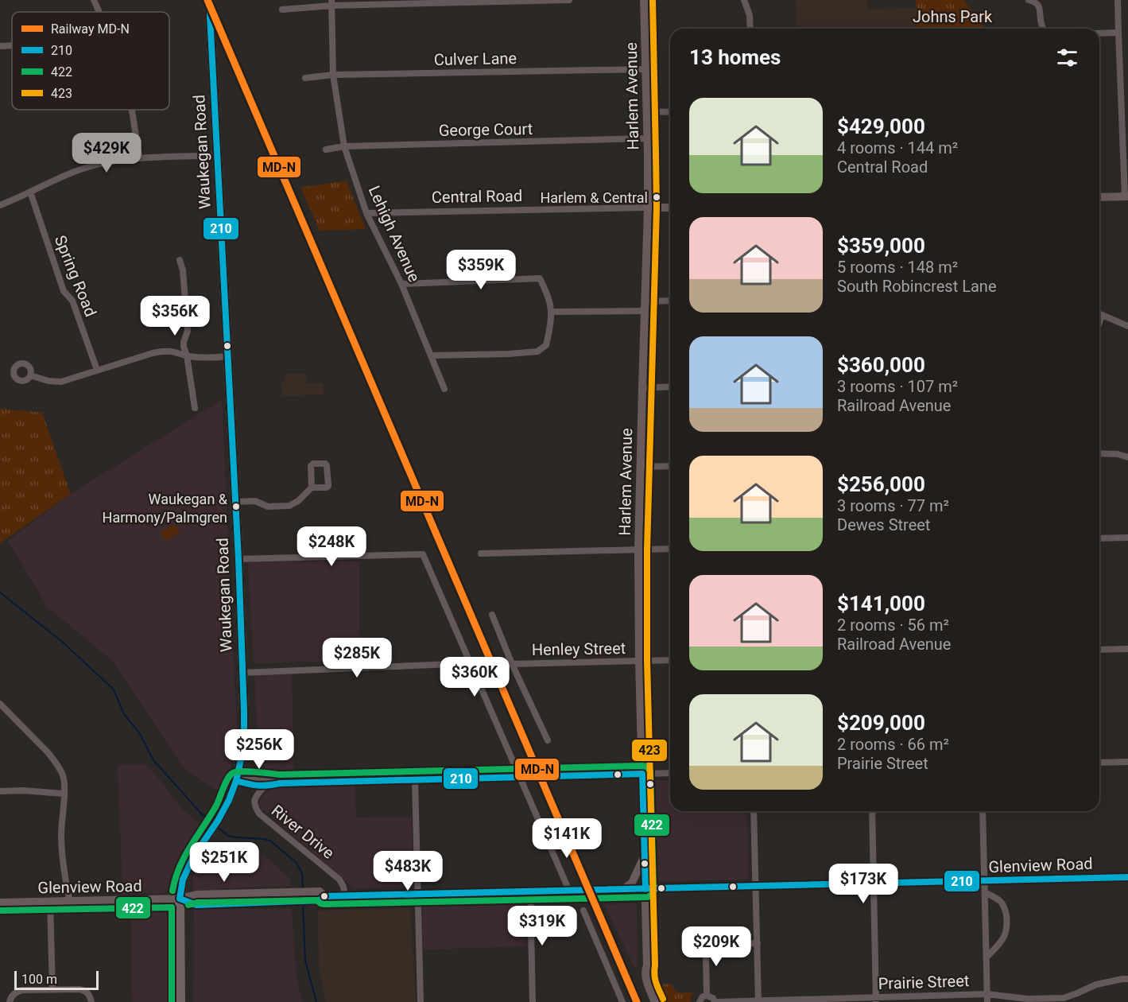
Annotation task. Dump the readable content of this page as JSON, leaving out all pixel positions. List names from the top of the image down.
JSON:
{
  "streets": {
    "main road": [
      "Harlem Avenue",
      "Waukegan Road",
      "Central Road",
      "Glenview Road"
    ],
    "street": [
      "Culver Lane",
      "George Court",
      "Lehigh Avenue",
      "Spring Road",
      "Henley Street",
      "River Drive",
      "Prairie Street"
    ]
  },
  "crossings": [
    ["Culver Lane", "Harlem Avenue"],
    ["Culver Lane", "Lehigh Avenue"],
    ["Harlem Avenue", "George Court"],
    ["Harlem Avenue", "Central Road"],
    ["Harlem Avenue", "Henley Street"],
    ["Harlem Avenue", "Glenview Road"],
    ["George Court", "Lehigh Avenue"],
    ["Waukegan Road", "Glenview Road"],
    ["Central Road", "Lehigh Avenue"],
    ["River Drive", "Glenview Road"]
  ],
  "parks": ["Johns Park"],
  "places": ["Harlem & Central", "Waukegan & Harmony/Palmgren"],
  "lines": [
    "rail line MD-N",
    "transit line 210",
    "transit line 423",
    "transit line 422"
  ],
  "legend": [
    "Railway MD-N",
    "210",
    "422",
    "423"
  ],
  "scale_bar": "100 m",
  "page": {
    "heading": "13 homes",
    "list": [
      {
        "name": "$429,000",
        "note": "4 rooms · 144 m² · Central Road"
      },
      {
        "name": "$359,000",
        "note": "5 rooms · 148 m² · South Robincrest Lane"
      },
      {
        "name": "$360,000",
        "note": "3 rooms · 107 m² · Railroad Avenue"
      },
      {
        "name": "$256,000",
        "note": "3 rooms · 77 m² · Dewes Street"
      },
      {
        "name": "$141,000",
        "note": "2 rooms · 56 m² · Railroad Avenue"
      },
      {
        "name": "$209,000",
        "note": "2 rooms · 66 m² · Prairie Street"
      }
    ],
    "price": [
      "$429K",
      "$359K",
      "$356K",
      "$248K",
      "$285K",
      "$360K",
      "$256K",
      "$141K",
      "$251K",
      "$483K",
      "$173K",
      "$319K",
      "$209K"
    ],
    "scale": "100 m"
  }
}
